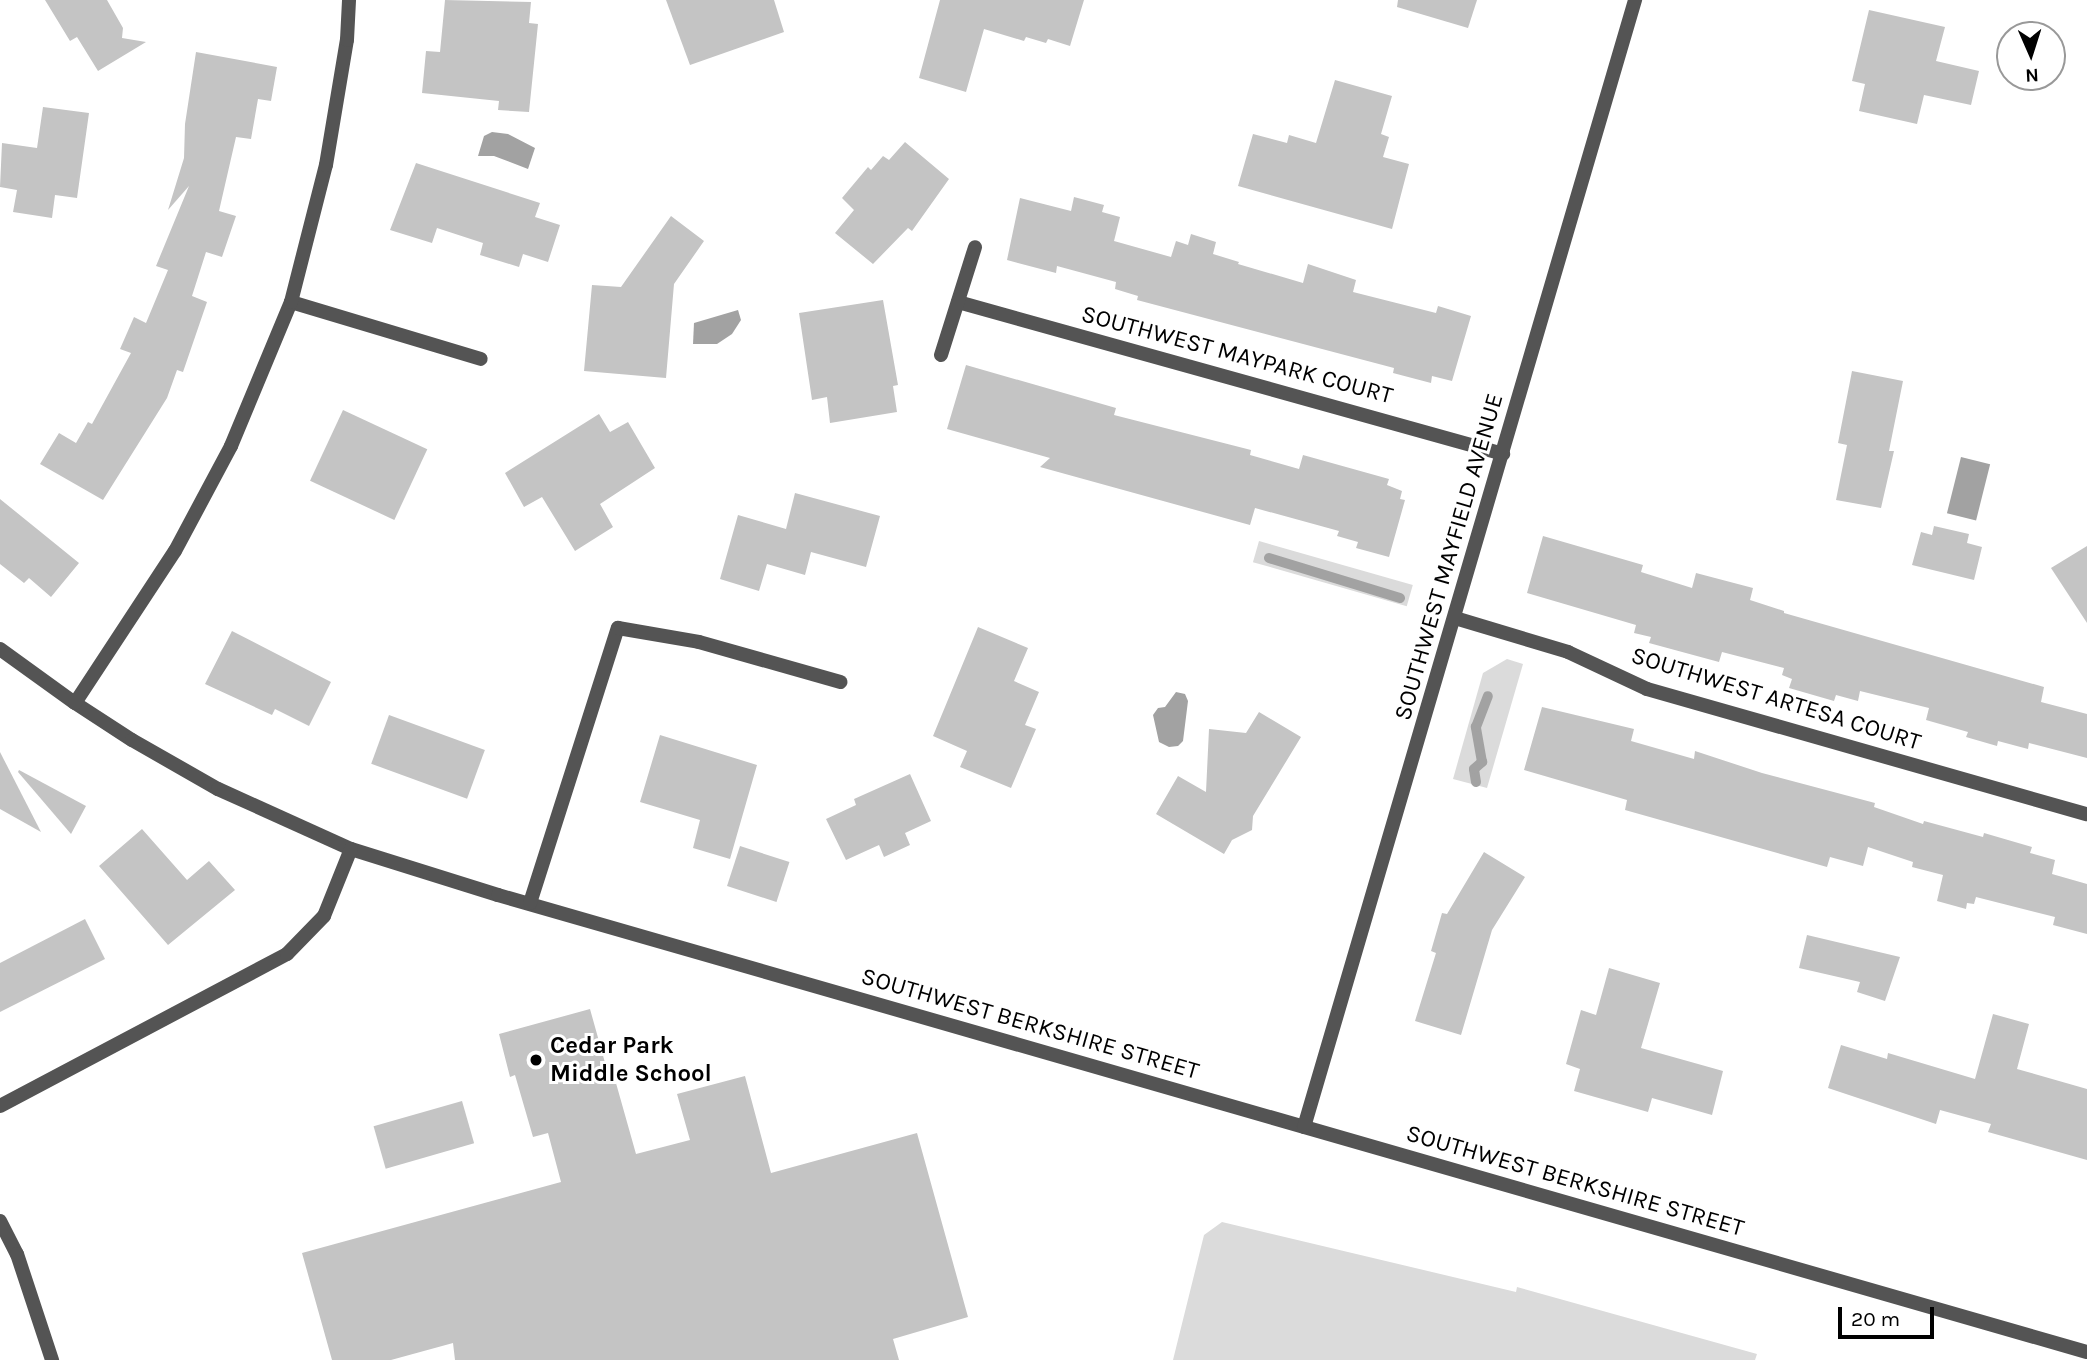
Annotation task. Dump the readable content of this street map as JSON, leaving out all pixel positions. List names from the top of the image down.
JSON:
{
  "streets": {
    "street": [
      "SOUTHWEST MAYPARK COURT",
      "SOUTHWEST MAYFIELD AVENUE",
      "SOUTHWEST ARTESA COURT",
      "SOUTHWEST BERKSHIRE STREET"
    ]
  },
  "crossings": [
    ["SOUTHWEST MAYPARK COURT", "SOUTHWEST MAYFIELD AVENUE"],
    ["SOUTHWEST MAYFIELD AVENUE", "SOUTHWEST ARTESA COURT"],
    ["SOUTHWEST MAYFIELD AVENUE", "SOUTHWEST BERKSHIRE STREET"]
  ],
  "places": ["Cedar Park Middle School"],
  "scale_bar": "20 m",
  "north": "bottom"
}
